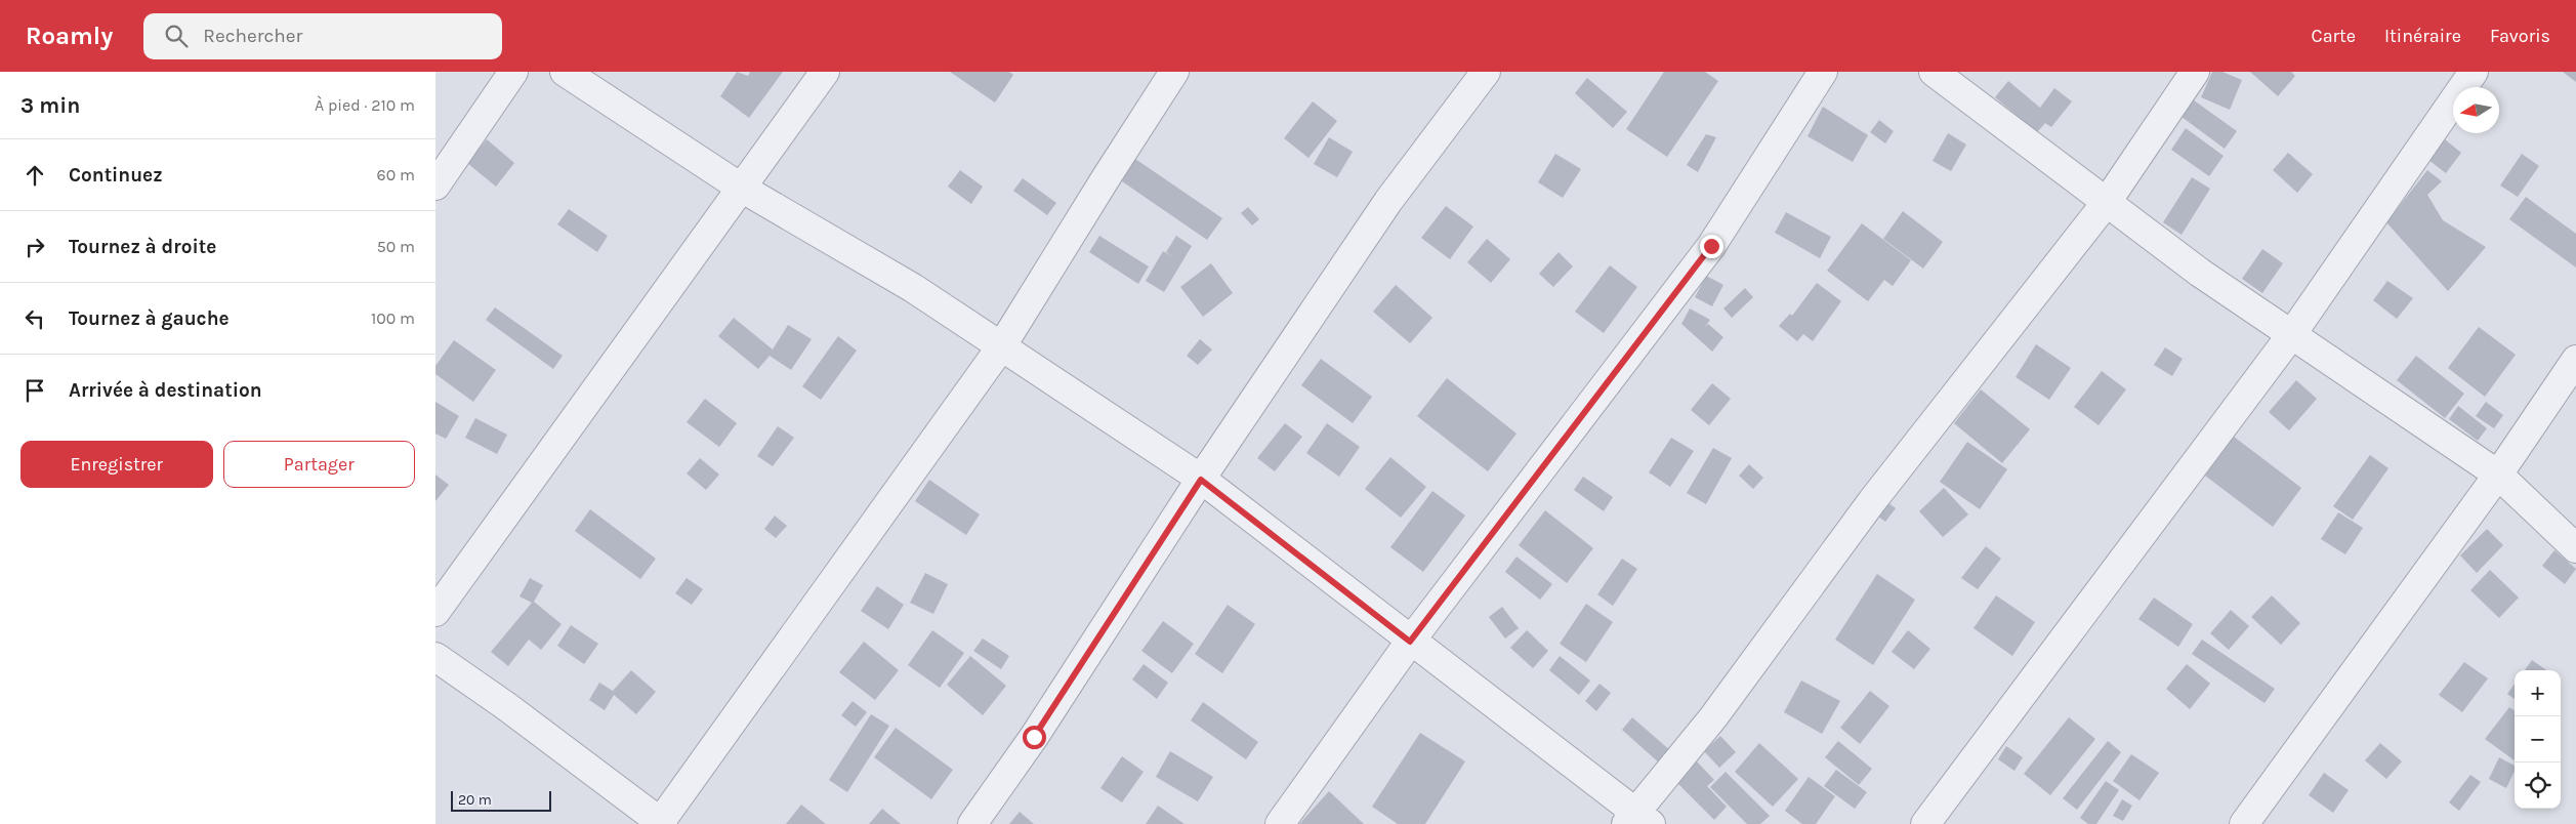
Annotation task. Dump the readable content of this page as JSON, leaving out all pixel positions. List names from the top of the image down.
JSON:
{
  "scale_bar": "20 m",
  "north": "left",
  "page": {
    "header": "Roamly",
    "search": "Rechercher",
    "nav": ["Carte", "Itinéraire", "Favoris"],
    "heading": ["3 min", "À pied · 210 m"],
    "list": [
      ["Continuez", "60 m"],
      ["Tournez à droite", "50 m"],
      ["Tournez à gauche", "100 m"],
      "Arrivée à destination"
    ],
    "buttons": ["Enregistrer", "Partager"],
    "map_buttons": ["+", "−"],
    "scale": "20 m"
  }
}
